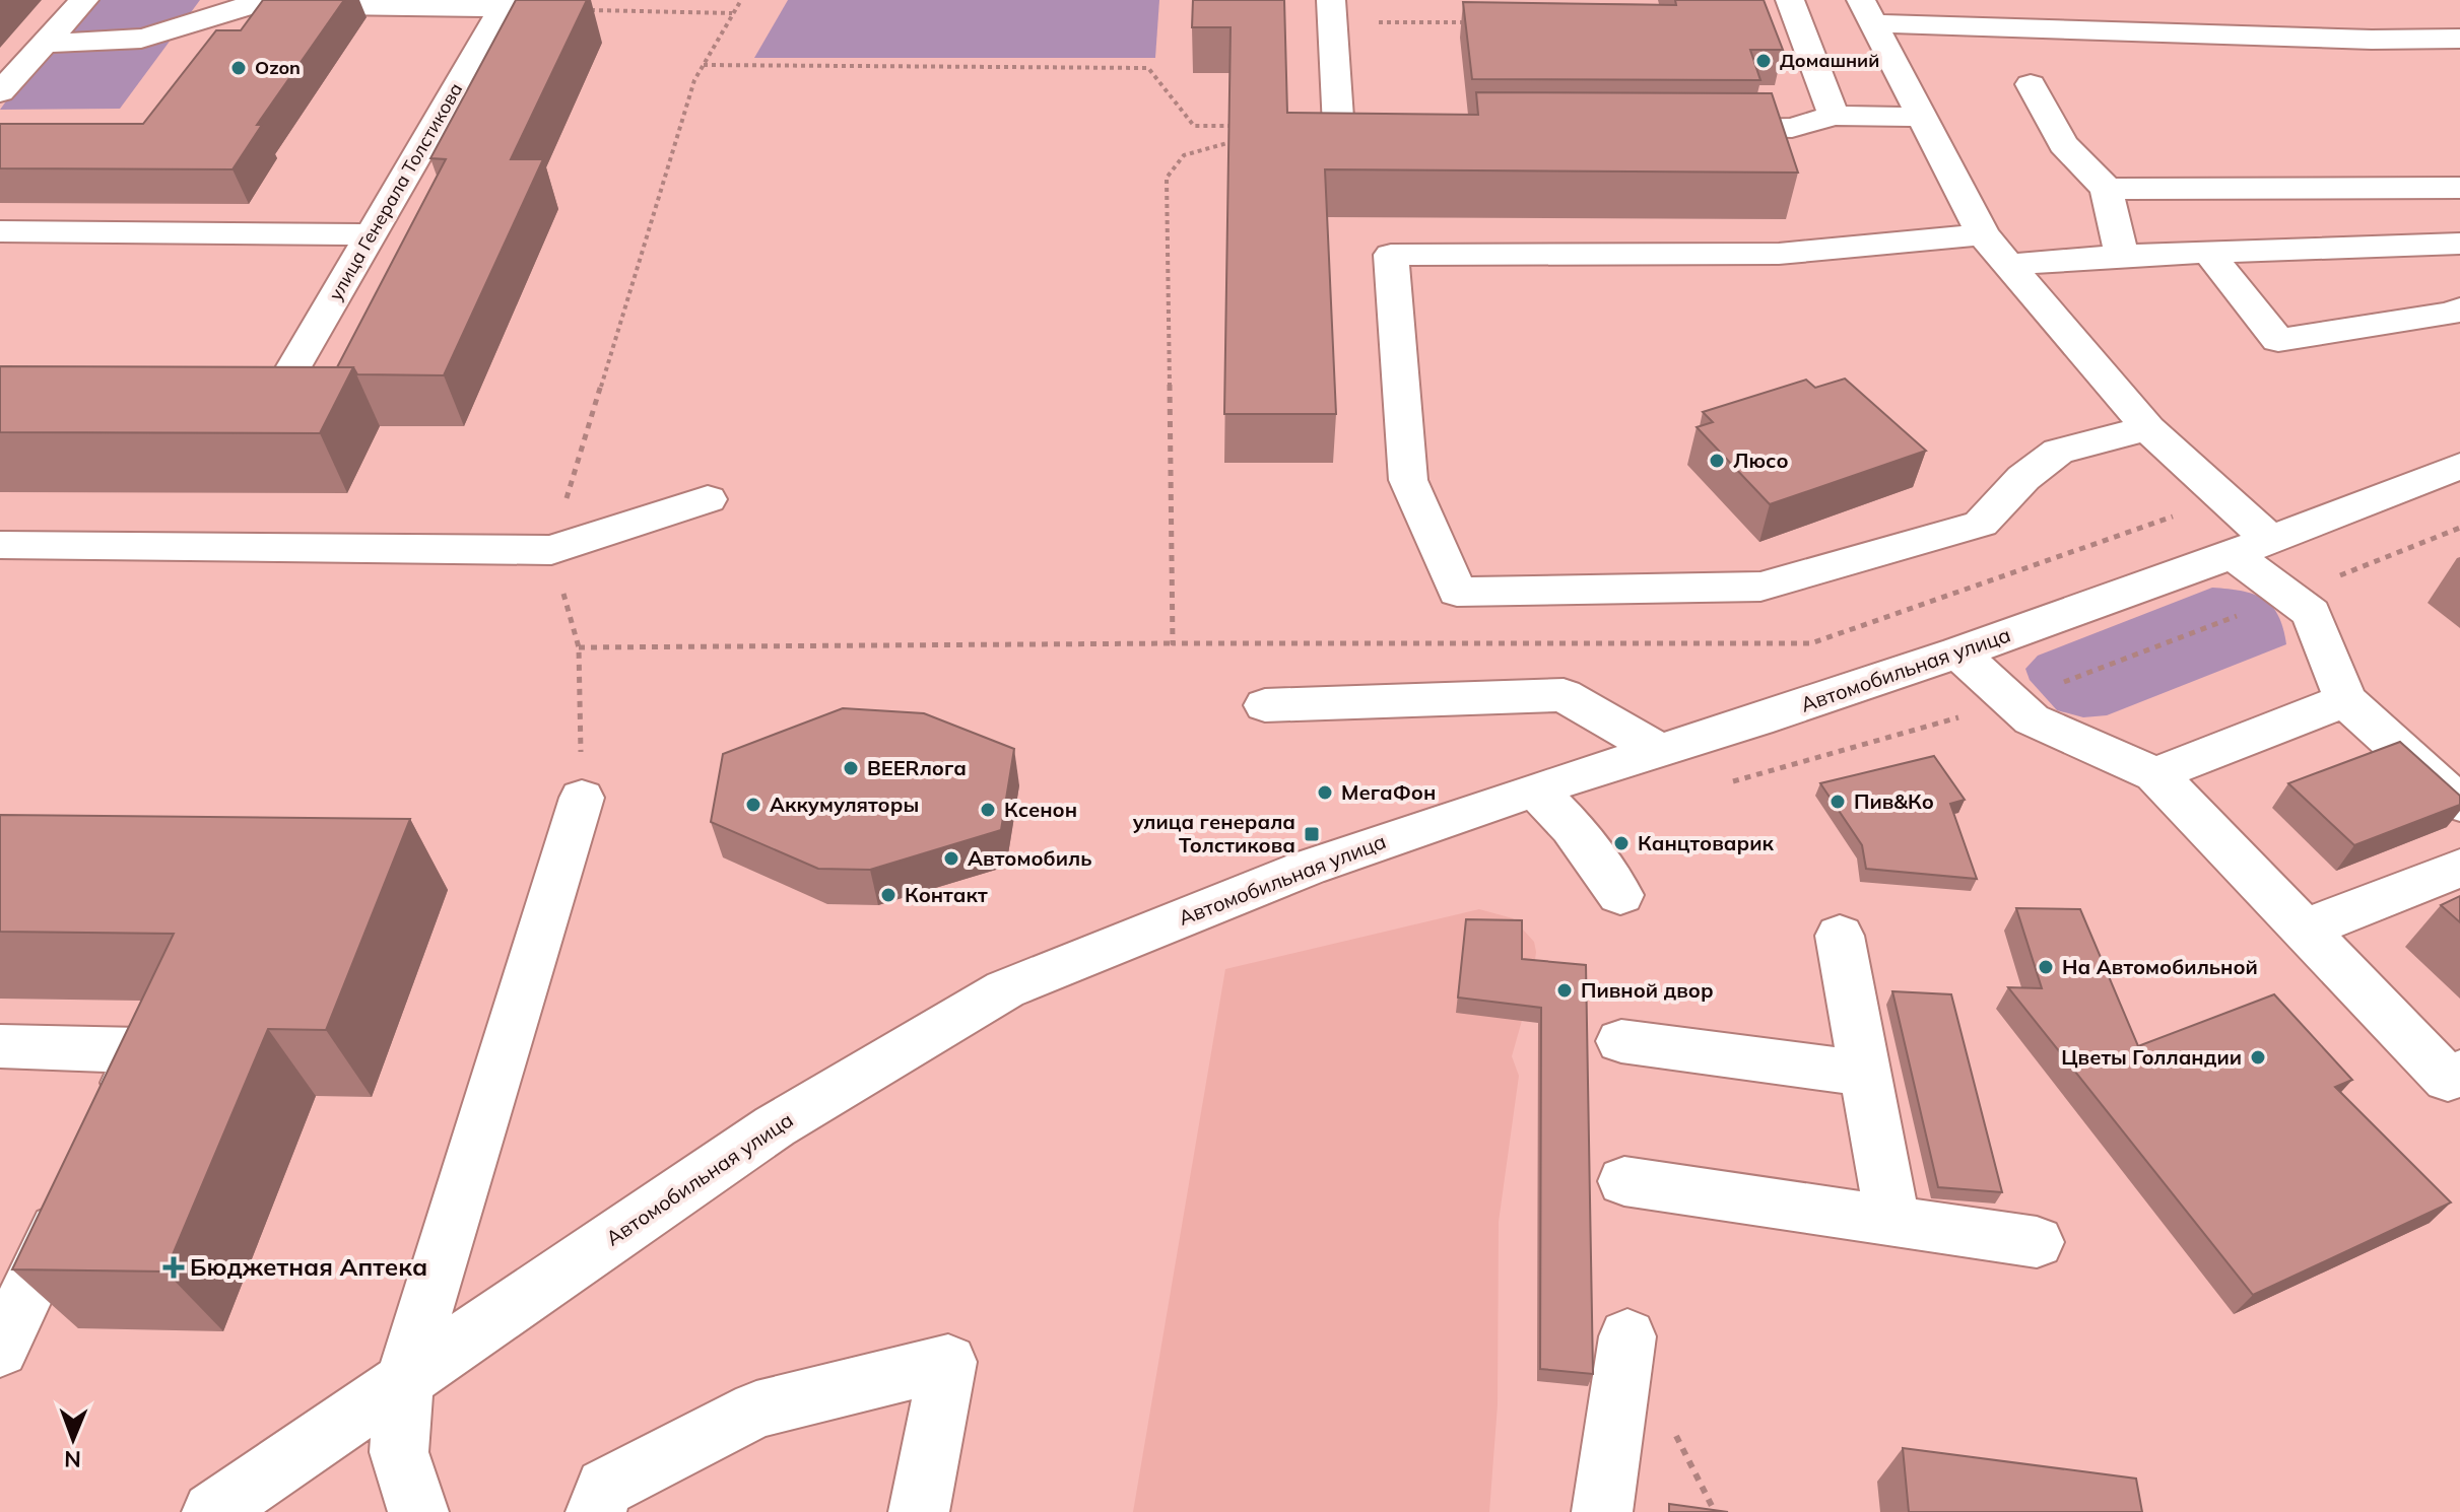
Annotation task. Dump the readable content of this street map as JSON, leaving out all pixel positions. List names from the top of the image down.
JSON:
{
  "streets": {
    "street": ["улица Генерала Толстикова", "Автомобильная улица"]
  },
  "places": {
    "other": [
      "Домашний",
      "Ozon",
      "Люсо",
      "BEERлога",
      "МегаФон",
      "Пив&Ко",
      "Аккумуляторы",
      "Ксенон",
      "Канцтоварик",
      "Автомобиль",
      "Контакт",
      "На Автомобильной",
      "Пивной двор",
      "Цветы Голландии"
    ],
    "transit": ["улица генерала Толстикова"],
    "health": ["Бюджетная Аптека"]
  },
  "north": "bottom"
}
